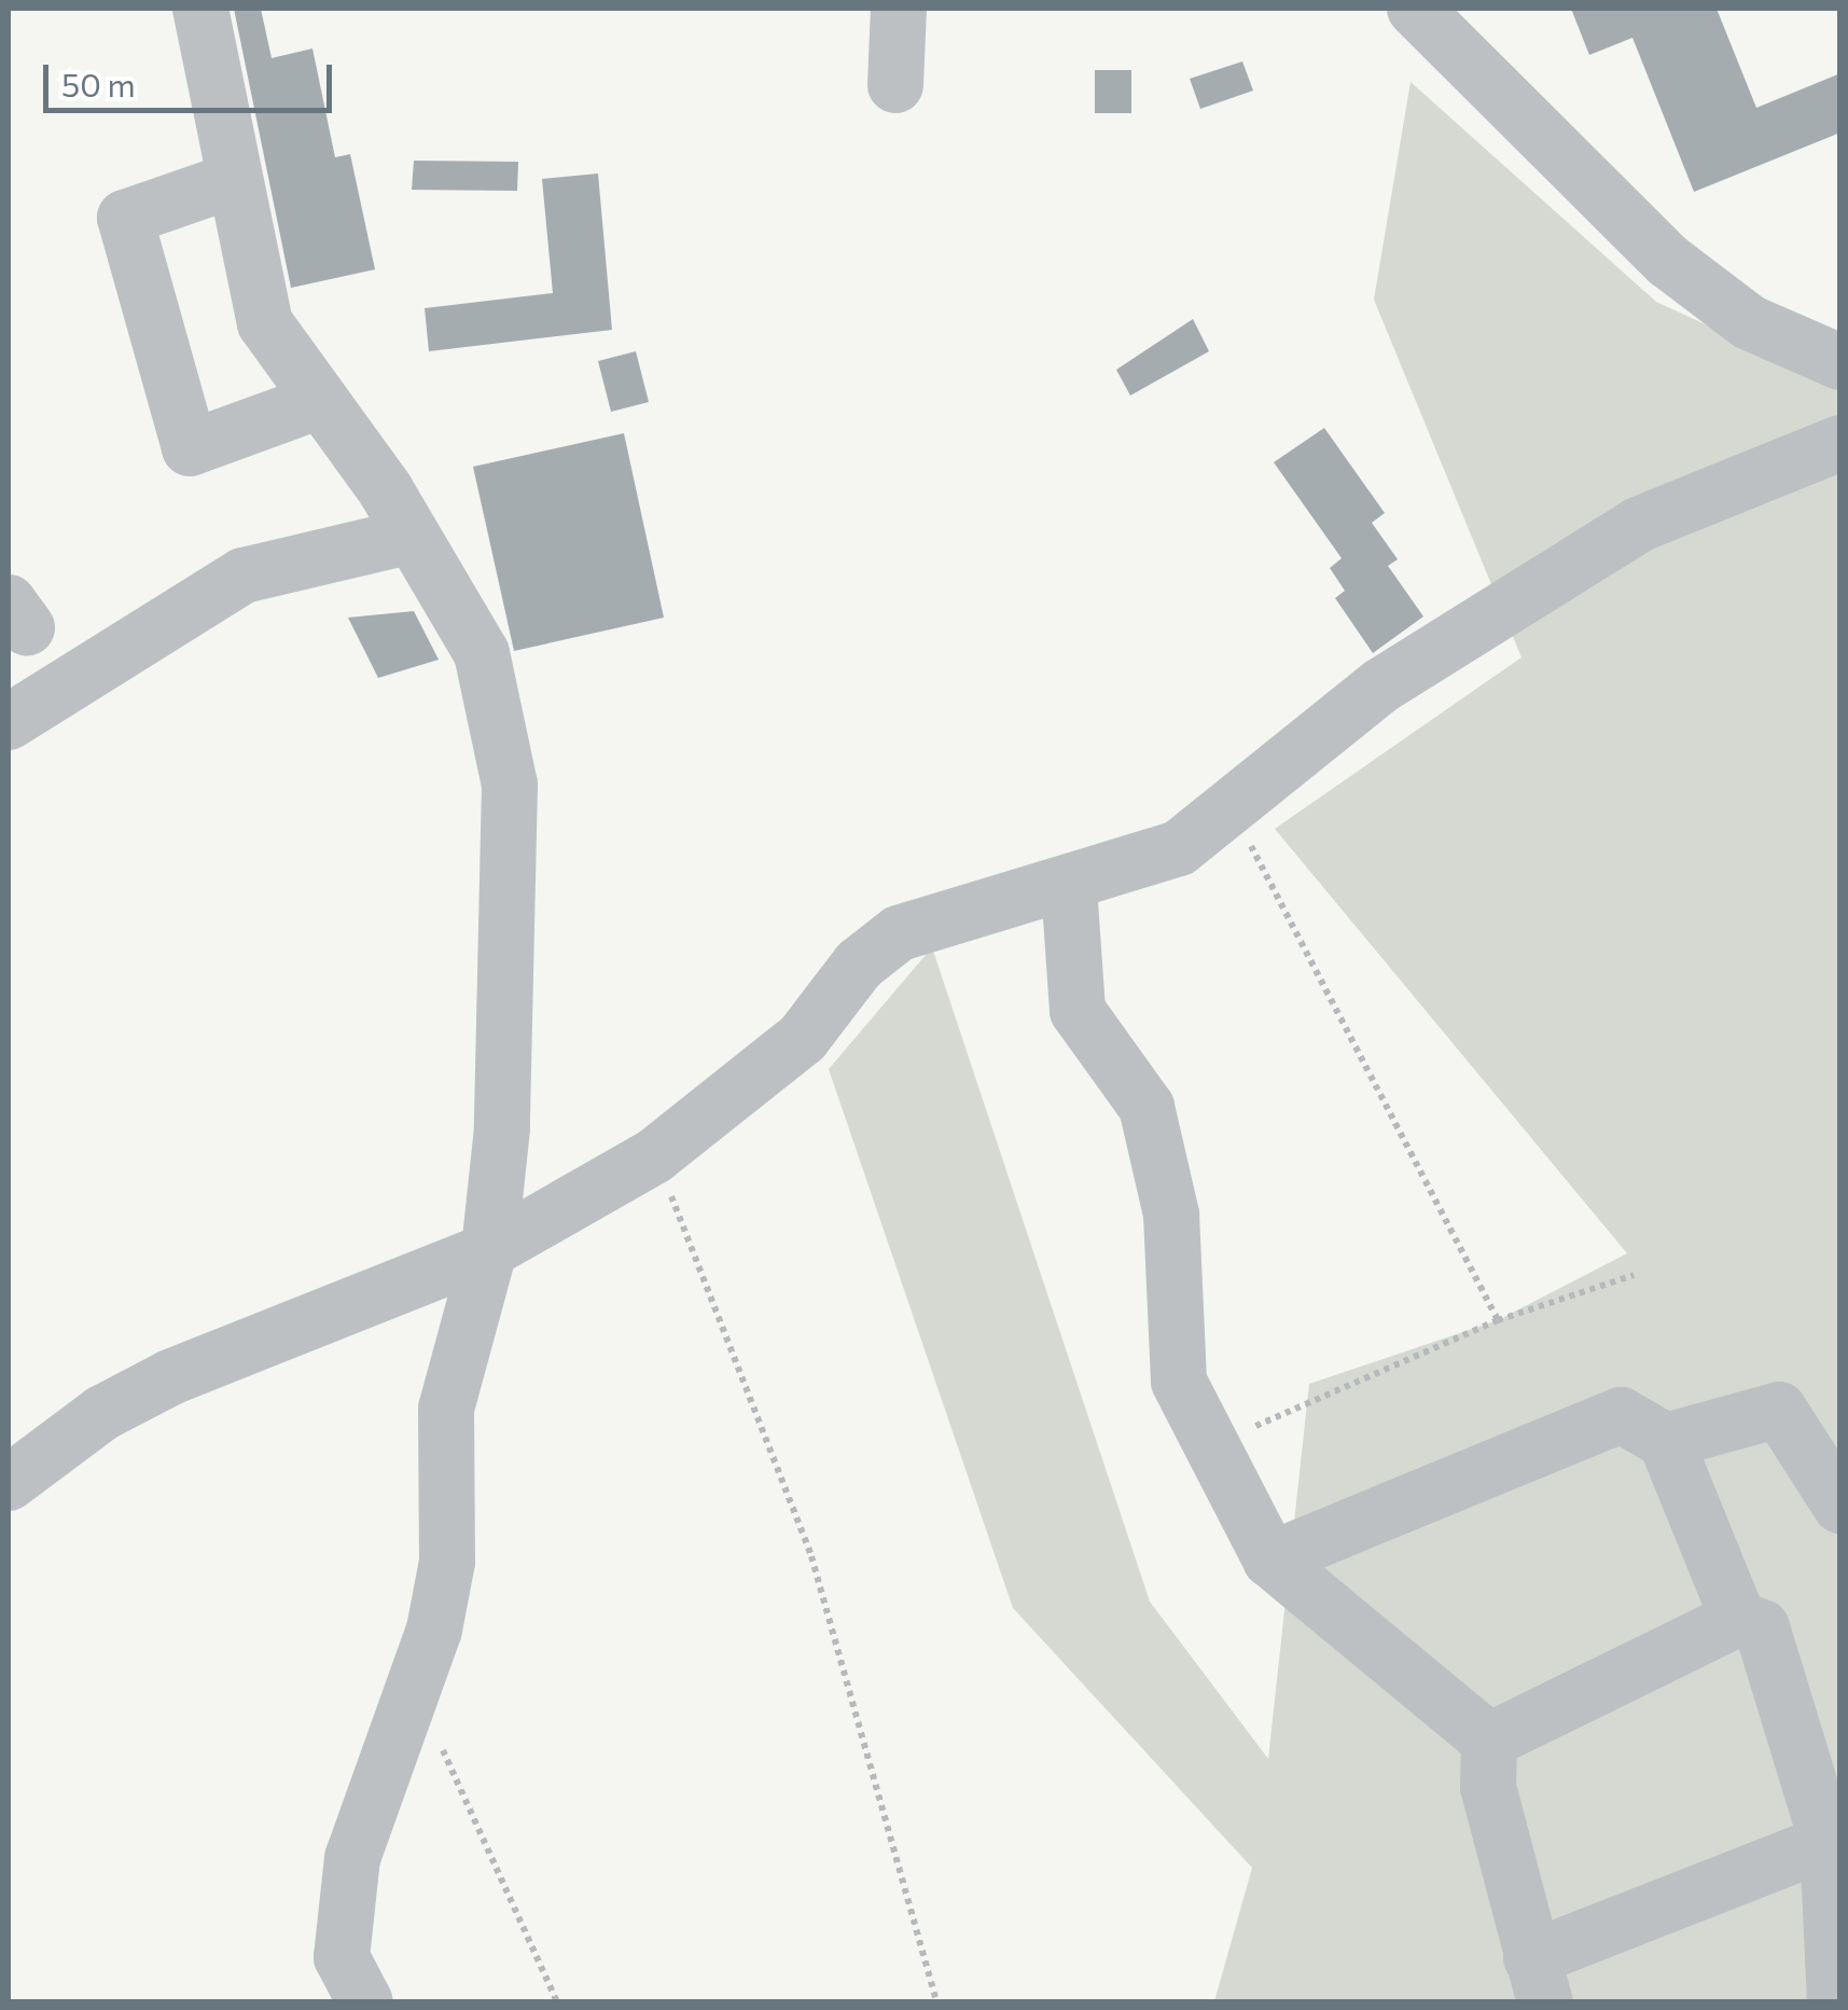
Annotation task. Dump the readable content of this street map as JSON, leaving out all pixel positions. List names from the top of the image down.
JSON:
{
  "scale_bar": "50 m"
}
